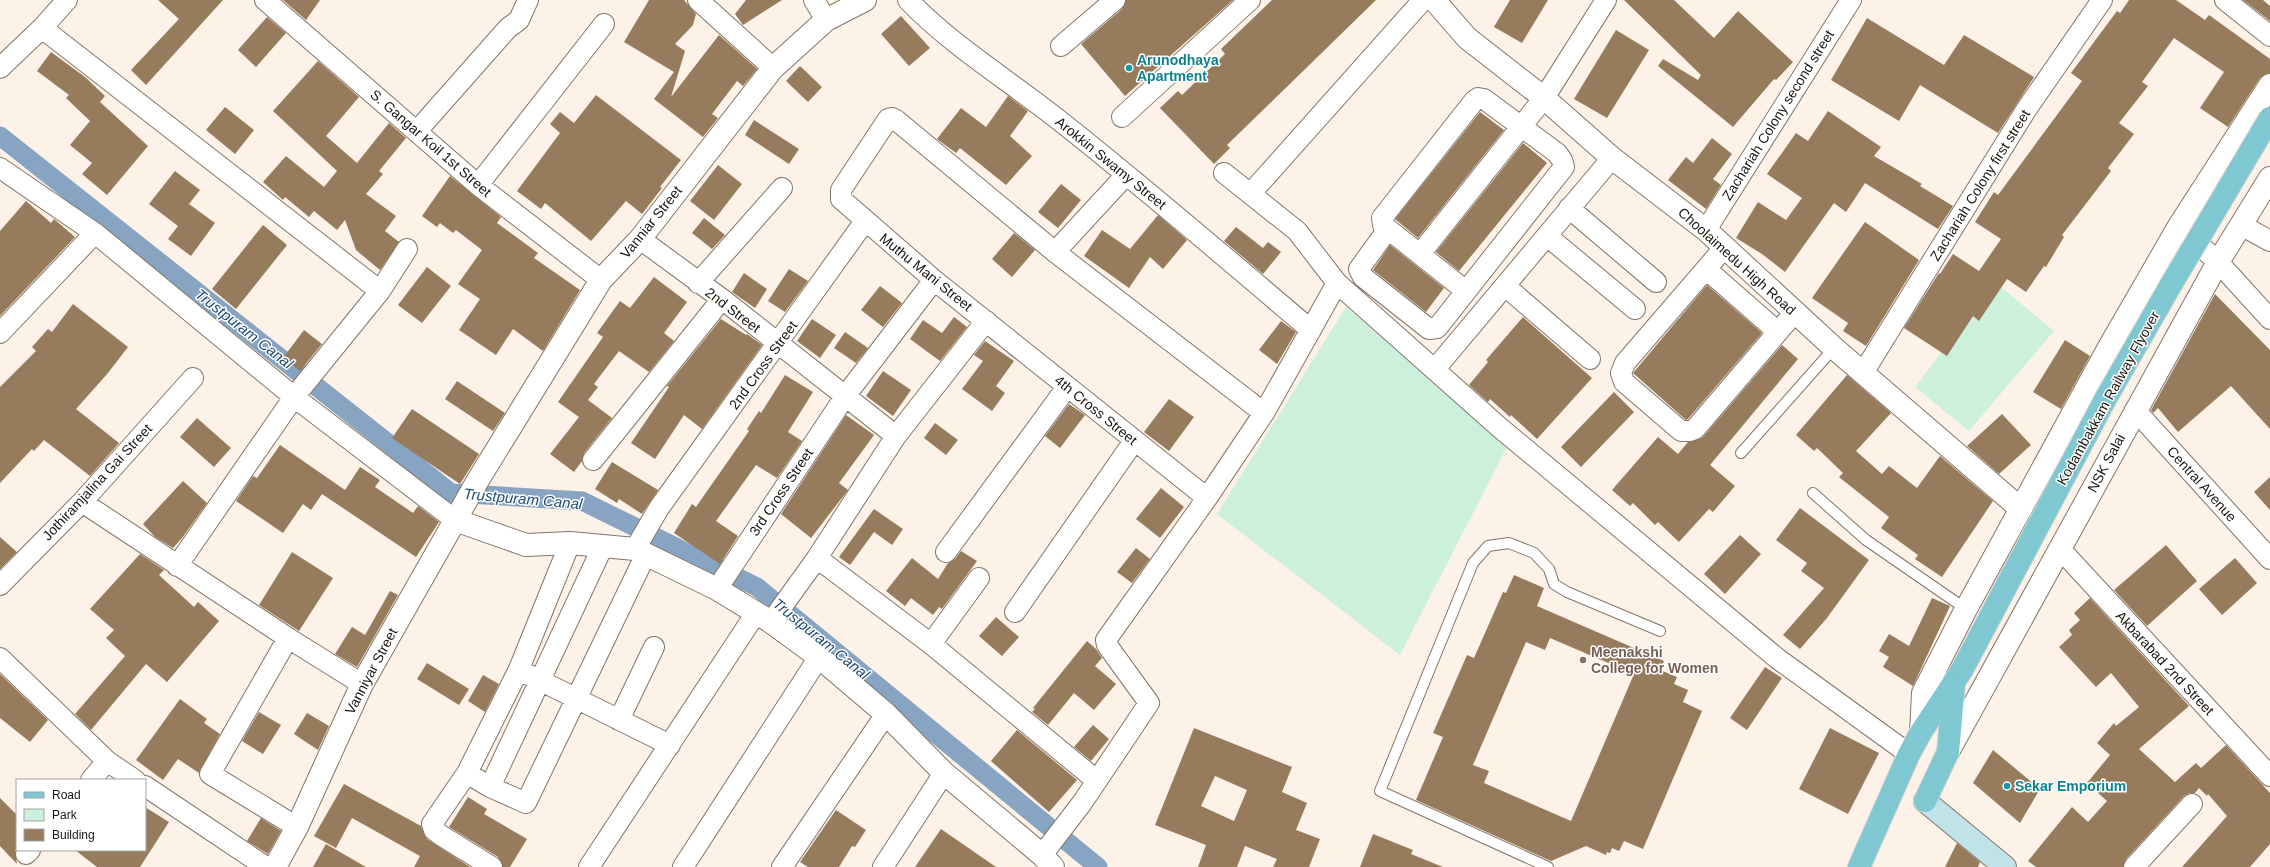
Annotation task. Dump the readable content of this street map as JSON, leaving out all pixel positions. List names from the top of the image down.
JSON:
{
  "streets": {
    "main road": ["Kodambakkam Railway Flyover"],
    "street": [
      "Zachariah Colony second street",
      "S. Gangar Koil 1st Street",
      "Arokkin Swamy Street",
      "Zachariah Colony first street",
      "Vanniar Street",
      "Choolaimedu High Road",
      "Muthu Mani Street",
      "2nd Street",
      "2nd Cross Street",
      "4th Cross Street",
      "NSK Salai",
      "Jothiramjalina Gai Street",
      "Central Avenue",
      "3rd Cross Street",
      "Akbarabad 2nd Street",
      "Vanniyar Street"
    ]
  },
  "crossings": [
    ["Zachariah Colony second street", "Choolaimedu High Road"],
    ["S. Gangar Koil 1st Street", "Vanniar Street"],
    ["Zachariah Colony first street", "Choolaimedu High Road"],
    ["Vanniar Street", "2nd Street"],
    ["Vanniar Street", "Vanniyar Street"],
    ["Muthu Mani Street", "2nd Cross Street"],
    ["Muthu Mani Street", "4th Cross Street"],
    ["Muthu Mani Street", "3rd Cross Street"],
    ["2nd Street", "2nd Cross Street"],
    ["2nd Street", "3rd Cross Street"],
    ["Kodambakkam Railway Flyover", "NSK Salai"],
    ["NSK Salai", "Central Avenue"],
    ["NSK Salai", "Akbarabad 2nd Street"]
  ],
  "water": ["Trustpuram Canal"],
  "places": ["Arunodhaya Apartment", "Meenakshi College for Women", "Sekar Emporium"],
  "legend": ["Road", "Park", "Building"]
}
